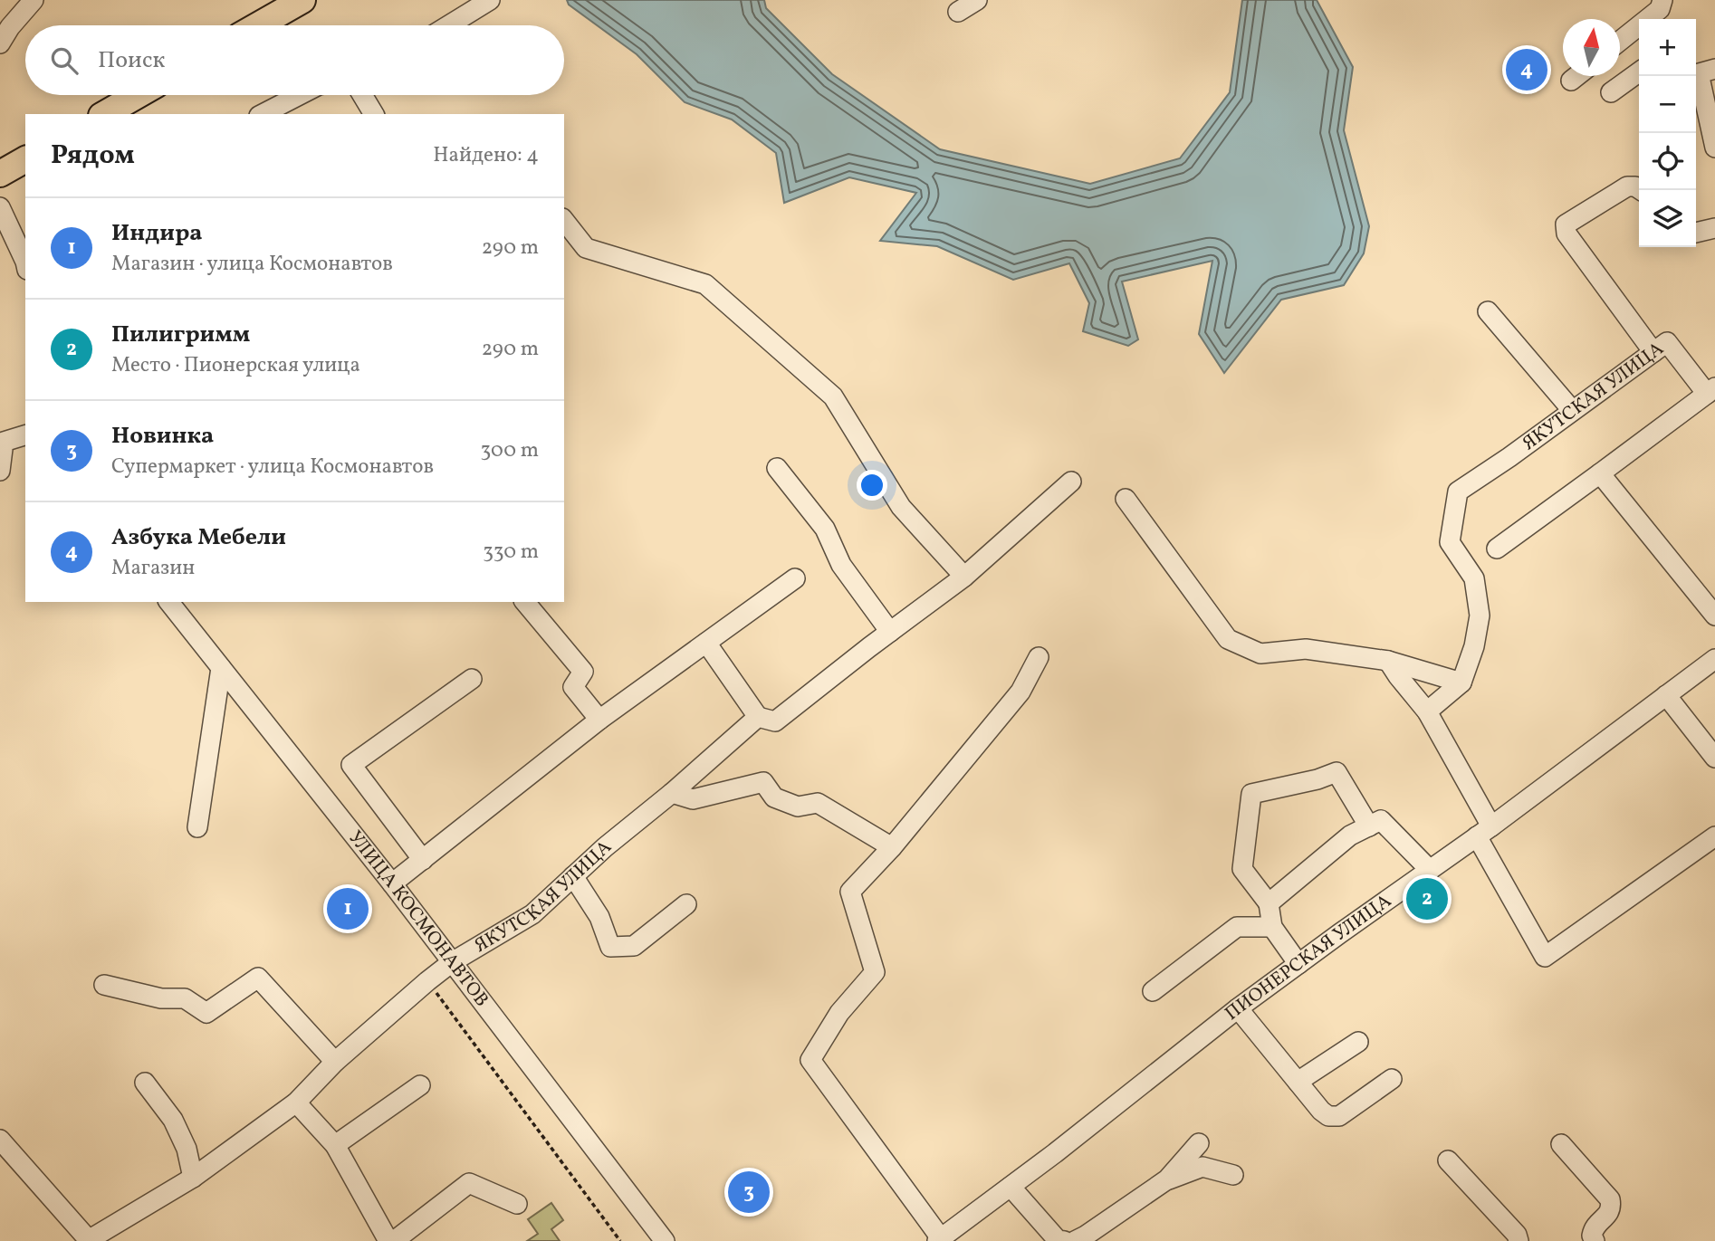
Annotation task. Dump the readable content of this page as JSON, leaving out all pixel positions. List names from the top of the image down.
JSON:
{
  "streets": {
    "street": ["ЯКУТСКАЯ УЛИЦА", "УЛИЦА КОСМОНАВТОВ", "ПИОНЕРСКАЯ УЛИЦА"]
  },
  "crossings": [
    ["ЯКУТСКАЯ УЛИЦА", "УЛИЦА КОСМОНАВТОВ"]
  ],
  "north": "top",
  "page": {
    "map_buttons": ["+", "−"],
    "search": "Поиск",
    "pins": [
      "4",
      "2",
      "1",
      "3"
    ],
    "heading": ["Рядом", "Найдено: 4"],
    "list": [
      {
        "mark": "1",
        "name": "Индира",
        "note": "Магазин · улица Космонавтов",
        "value": "290 m"
      },
      {
        "mark": "2",
        "name": "Пилигримм",
        "note": "Место · Пионерская улица",
        "value": "290 m"
      },
      {
        "mark": "3",
        "name": "Новинка",
        "note": "Супермаркет · улица Космонавтов",
        "value": "300 m"
      },
      {
        "mark": "4",
        "name": "Азбука Мебели",
        "note": "Магазин",
        "value": "330 m"
      }
    ]
  }
}
